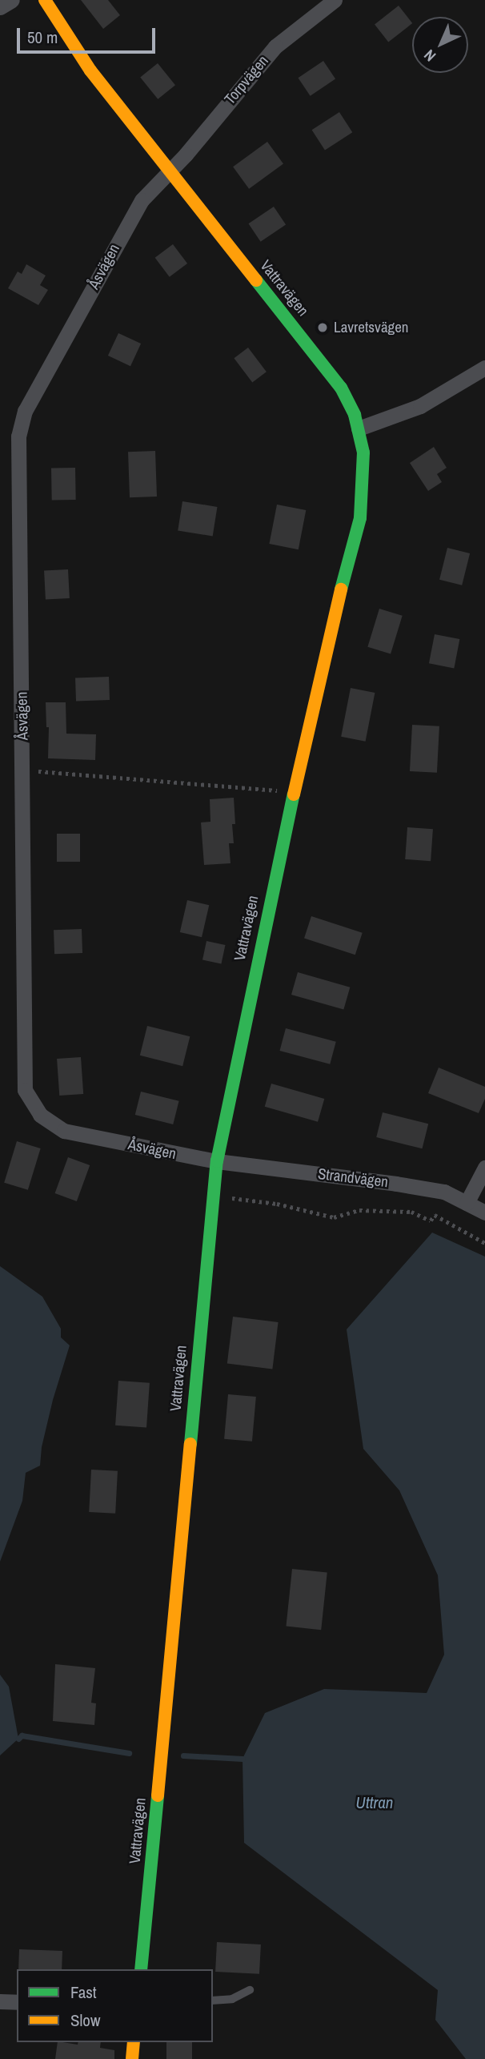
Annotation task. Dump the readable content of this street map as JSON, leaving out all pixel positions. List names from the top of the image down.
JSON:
{
  "streets": {
    "street": [
      "Torpvägen",
      "Åsvägen",
      "Vattravägen",
      "Strandvägen"
    ]
  },
  "crossings": [
    ["Torpvägen", "Åsvägen"],
    ["Torpvägen", "Vattravägen"],
    ["Åsvägen", "Vattravägen"],
    ["Åsvägen", "Strandvägen"],
    ["Vattravägen", "Strandvägen"]
  ],
  "water": ["Uttran"],
  "places": ["Lavretsvägen"],
  "legend": ["Fast", "Slow"],
  "scale_bar": "50 m",
  "north": "bottom left"
}
